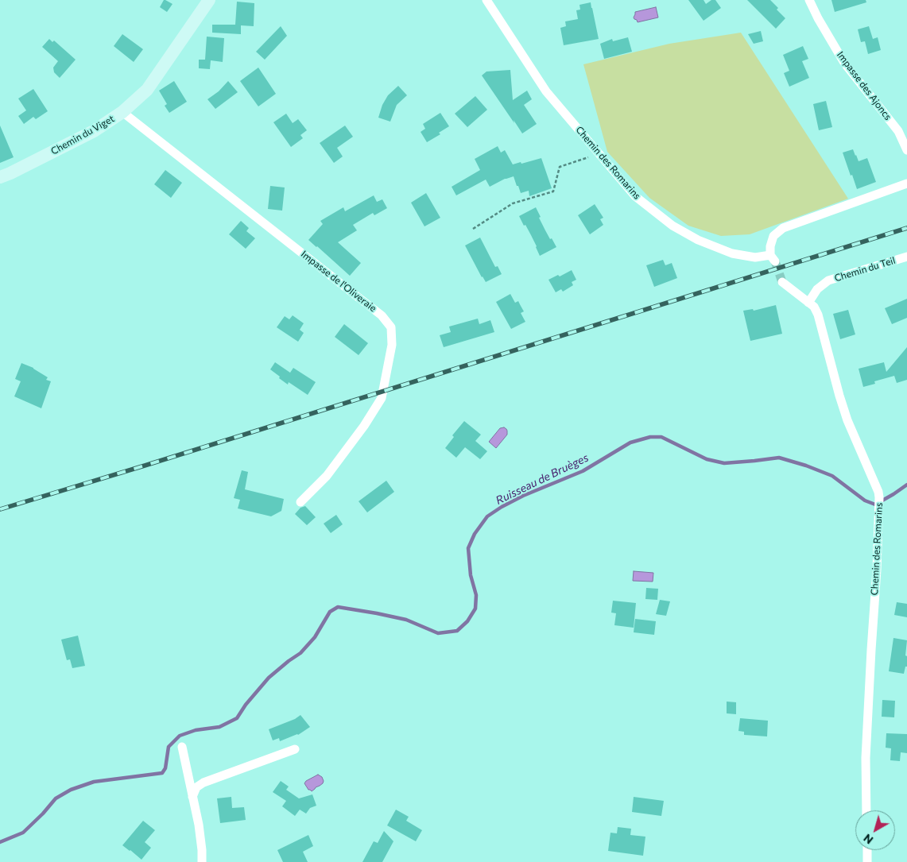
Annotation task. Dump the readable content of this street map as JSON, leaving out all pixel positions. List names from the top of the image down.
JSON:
{
  "streets": {
    "street": [
      "Impasse des Ajoncs",
      "Chemin du Viget",
      "Chemin des Romarins",
      "Chemin du Teil",
      "Impasse de l'Oliveraie"
    ]
  },
  "crossings": [
    ["Chemin du Viget", "Impasse de l'Oliveraie"],
    ["Chemin des Romarins", "Chemin du Teil"]
  ],
  "water": ["Ruisseau de Bruèges"],
  "north": "bottom left"
}
